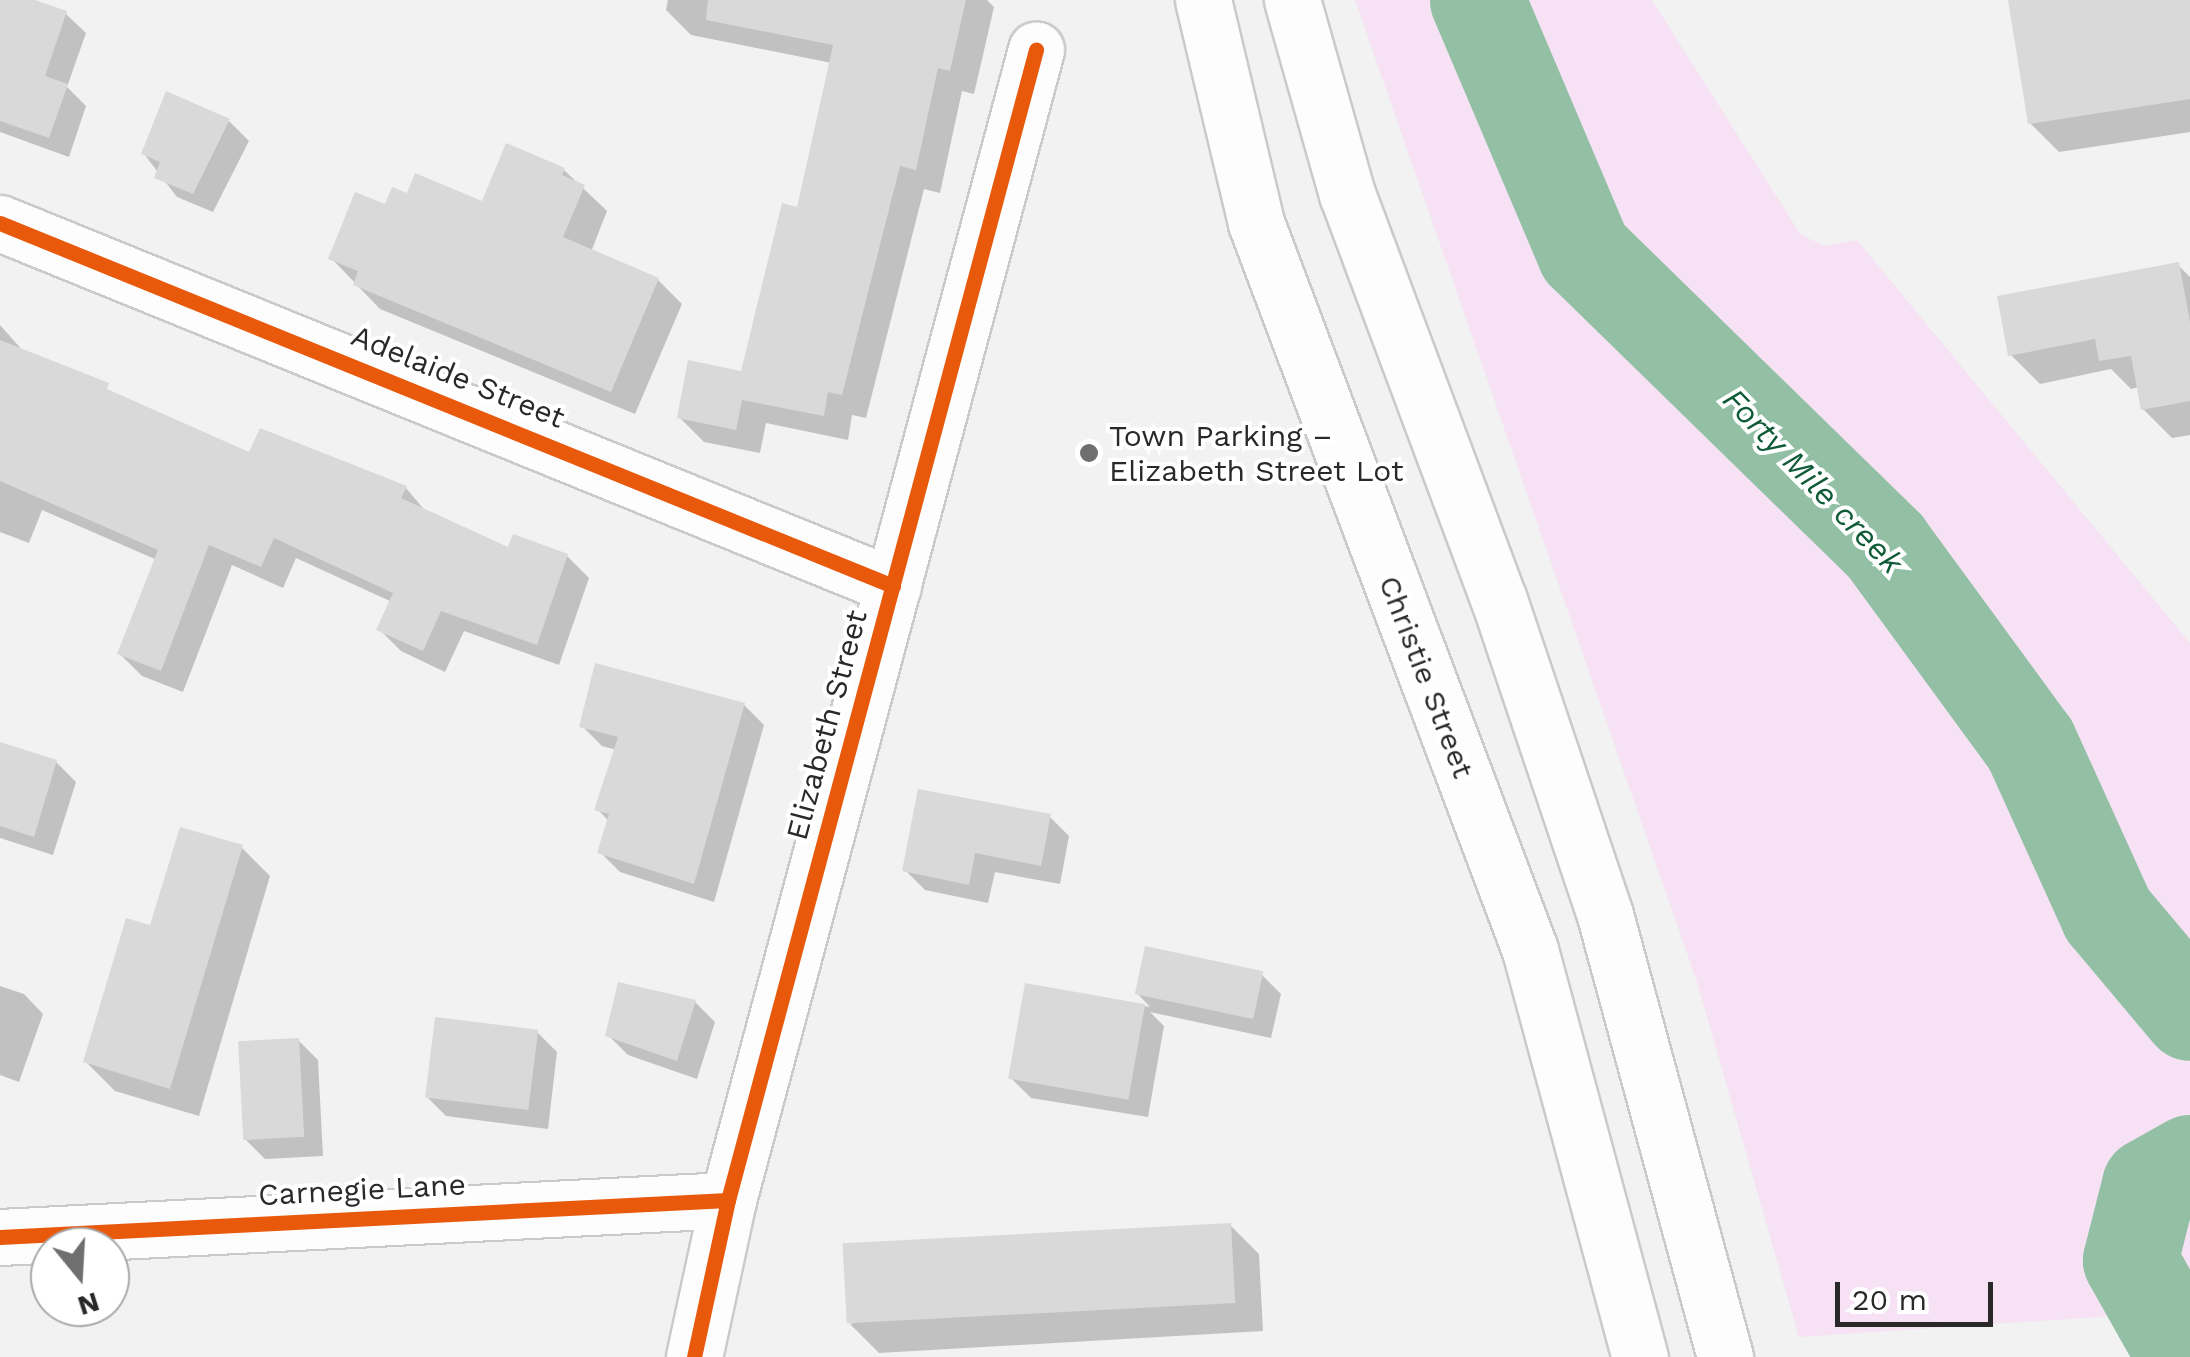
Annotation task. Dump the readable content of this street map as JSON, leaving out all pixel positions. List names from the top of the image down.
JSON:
{
  "streets": {
    "street": [
      "Adelaide Street",
      "Christie Street",
      "Elizabeth Street",
      "Carnegie Lane"
    ]
  },
  "crossings": [
    ["Adelaide Street", "Elizabeth Street"],
    ["Elizabeth Street", "Carnegie Lane"]
  ],
  "water": ["Forty Mile creek"],
  "places": ["Town Parking – Elizabeth Street Lot"],
  "scale_bar": "20 m",
  "north": "bottom"
}
